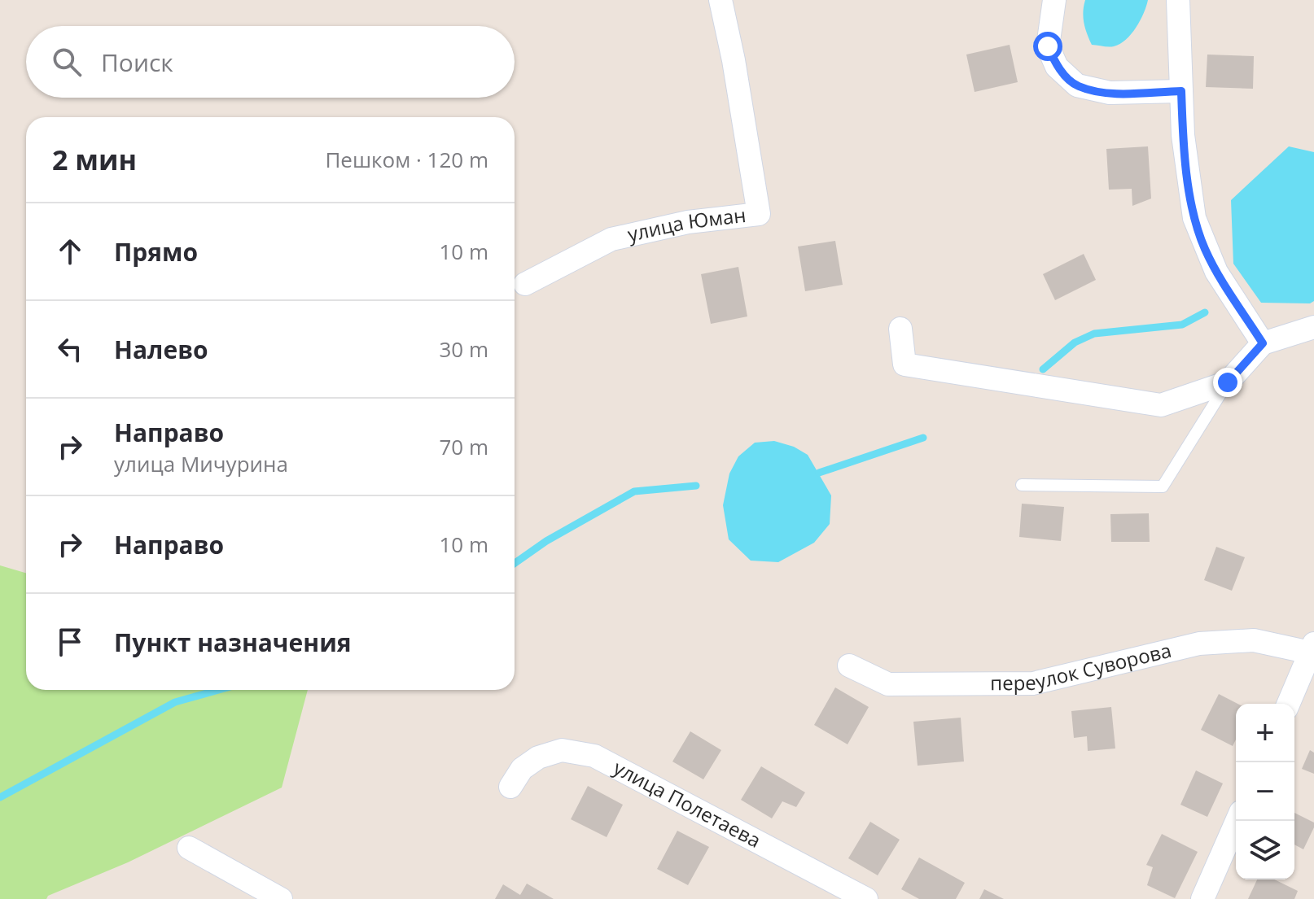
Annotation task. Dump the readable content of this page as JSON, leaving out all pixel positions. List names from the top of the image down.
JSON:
{
  "streets": {
    "street": ["улица Юман", "переулок Суворова", "улица Полетаева"]
  },
  "page": {
    "search": "Поиск",
    "heading": ["2 мин", "Пешком · 120 m"],
    "list": [
      ["Прямо", "10 m"],
      ["Налево", "30 m"],
      ["Направо", "улица Мичурина", "70 m"],
      ["Направо", "10 m"],
      "Пункт назначения"
    ],
    "map_buttons": ["+", "−"]
  }
}
